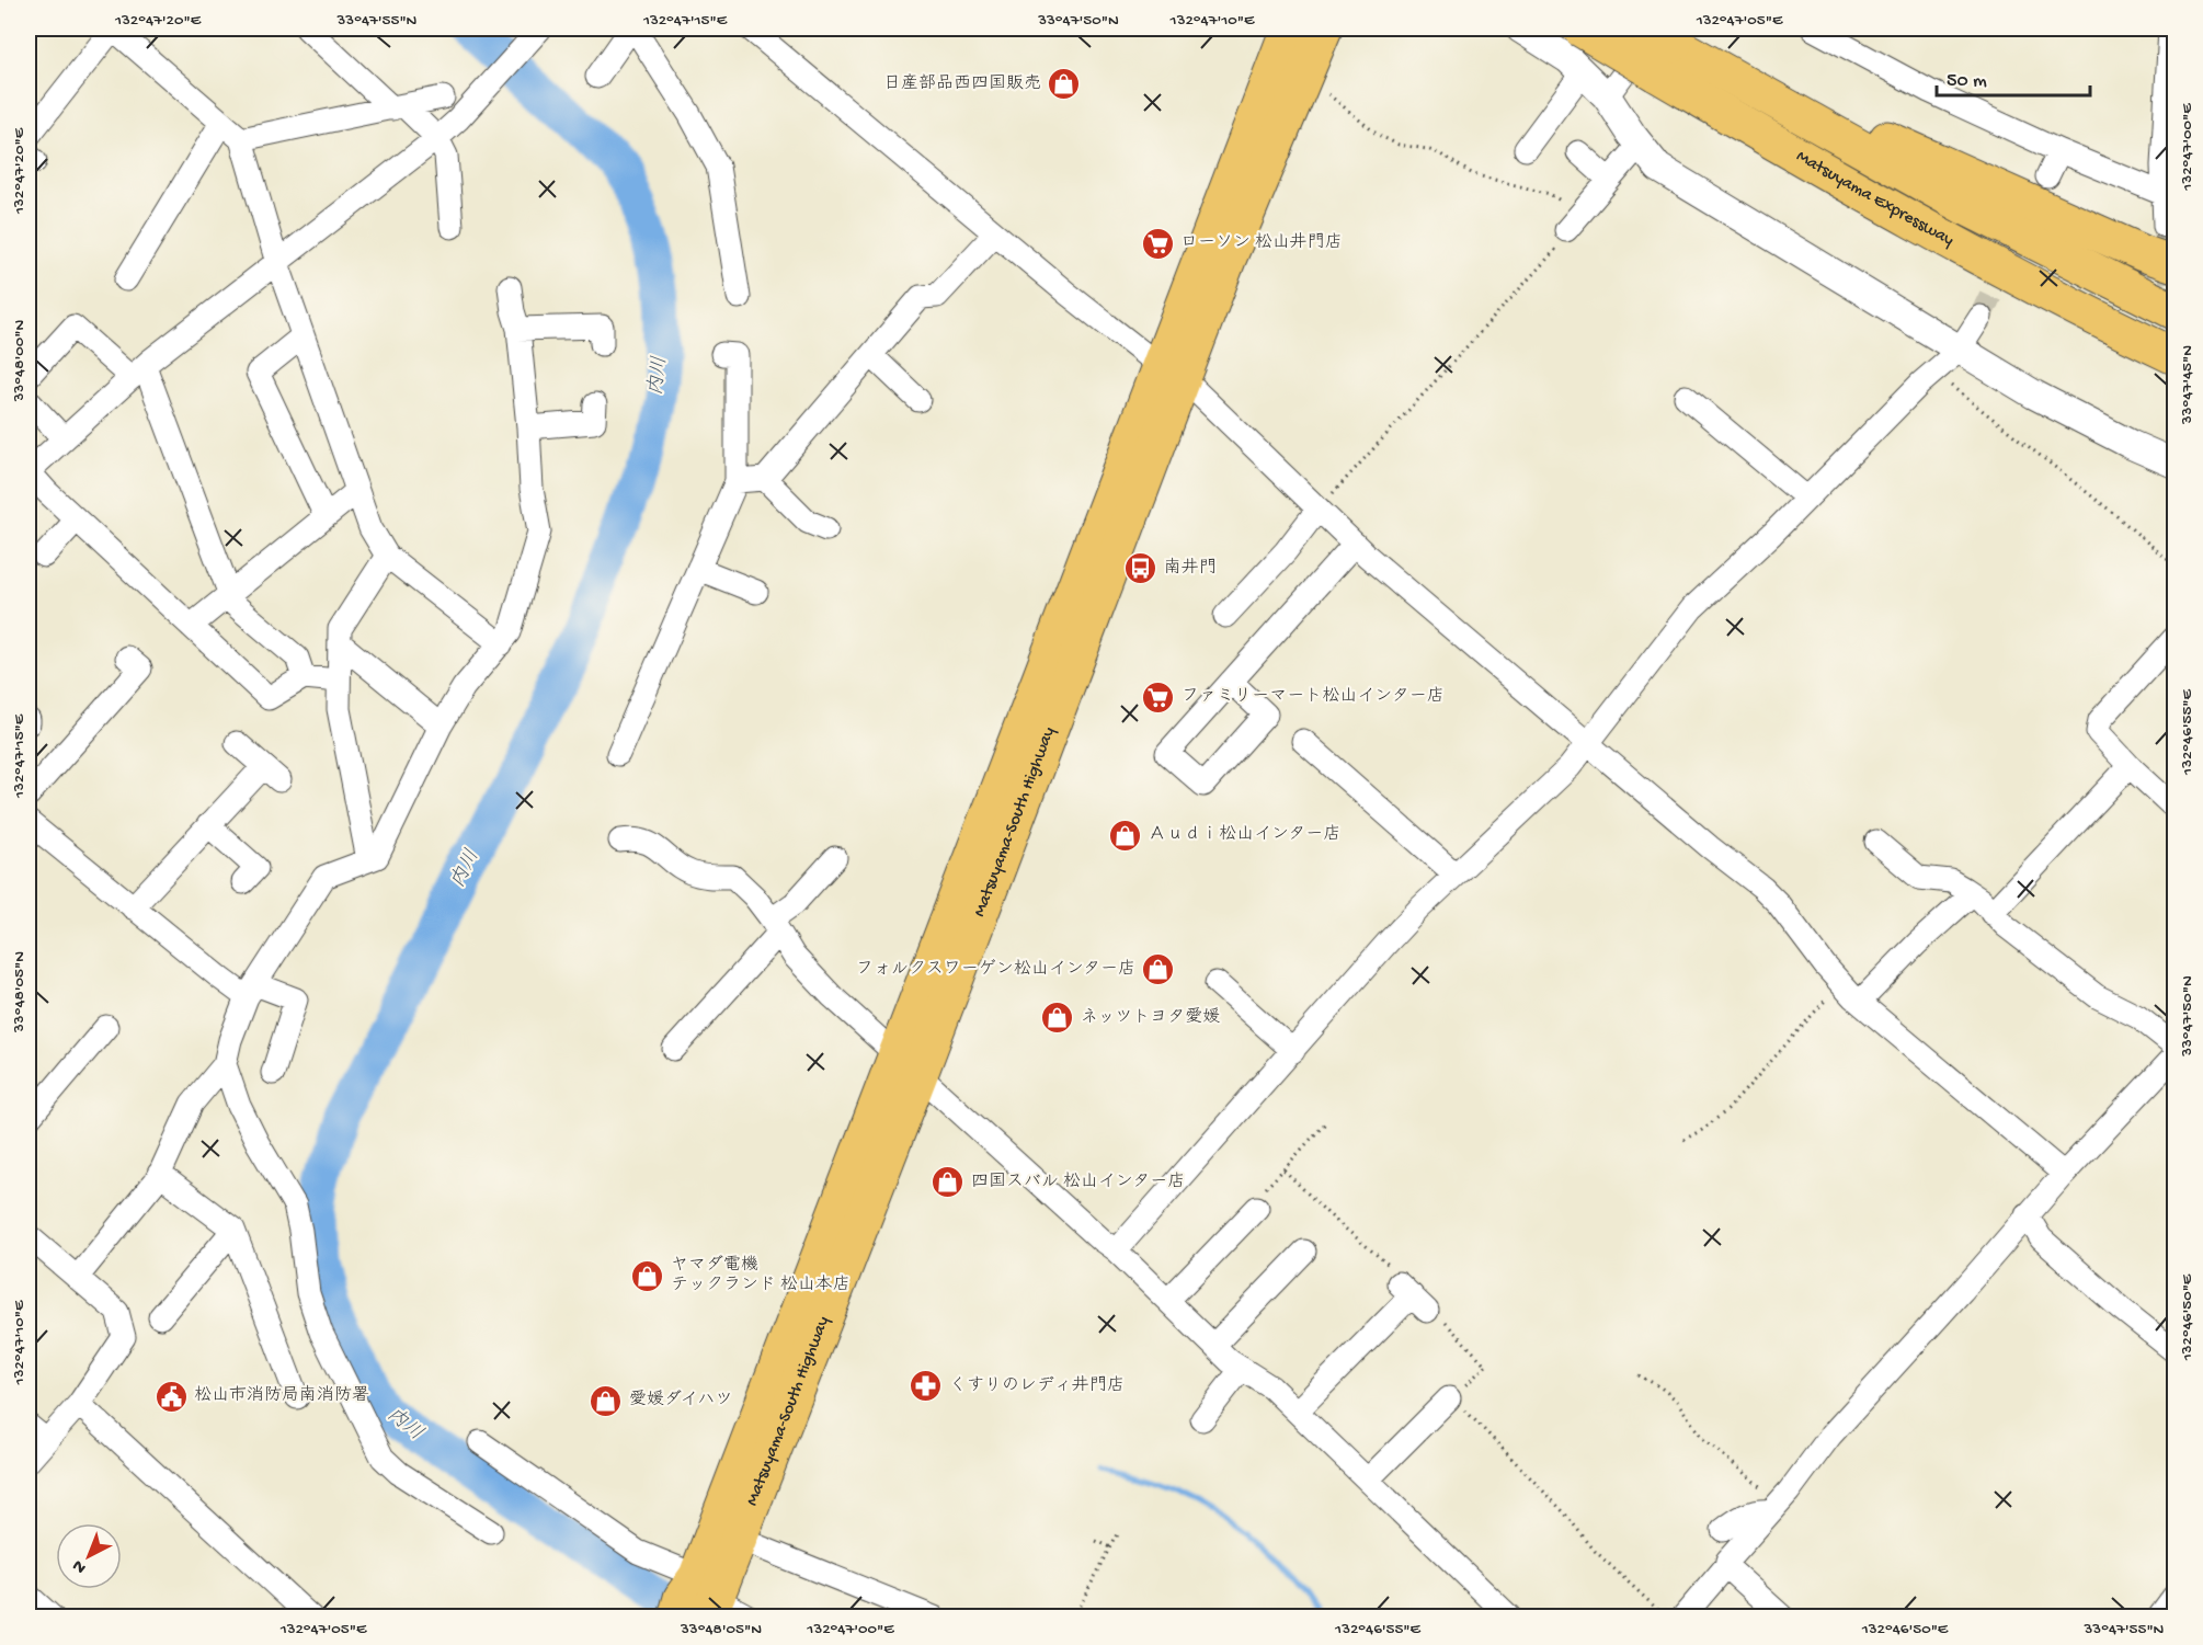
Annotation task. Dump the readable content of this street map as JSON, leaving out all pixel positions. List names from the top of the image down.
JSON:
{
  "streets": {
    "highway": ["Matsuyama Expressway", "Matsuyama-South Highway"]
  },
  "water": ["内川"],
  "places": {
    "shop": [
      "日産部品西四国販売",
      "Ａｕｄｉ松山インター店",
      "フォルクスワーゲン松山インター店",
      "ネッツトヨタ愛媛",
      "四国スバル 松山インター店",
      "ヤマダ電機 テックランド 松山本店",
      "愛媛ダイハツ"
    ],
    "supermarket": ["ローソン 松山井門店", "ファミリーマート松山インター店"],
    "bus stop": ["南井門"],
    "pharmacy": ["くすりのレディ井門店"],
    "public building": ["松山市消防局南消防署"]
  },
  "scale_bar": "50 m",
  "north": "bottom left",
  "coordinates": [
    "132°47'20\"E",
    "33°47'55\"N",
    "132°47'15\"E",
    "33°47'50\"N",
    "132°47'10\"E",
    "132°47'05\"E",
    "132°47'00\"E",
    "33°48'00\"N",
    "33°47'45\"N",
    "132°46'55\"E",
    "33°48'05\"N",
    "132°46'50\"E"
  ]
}
